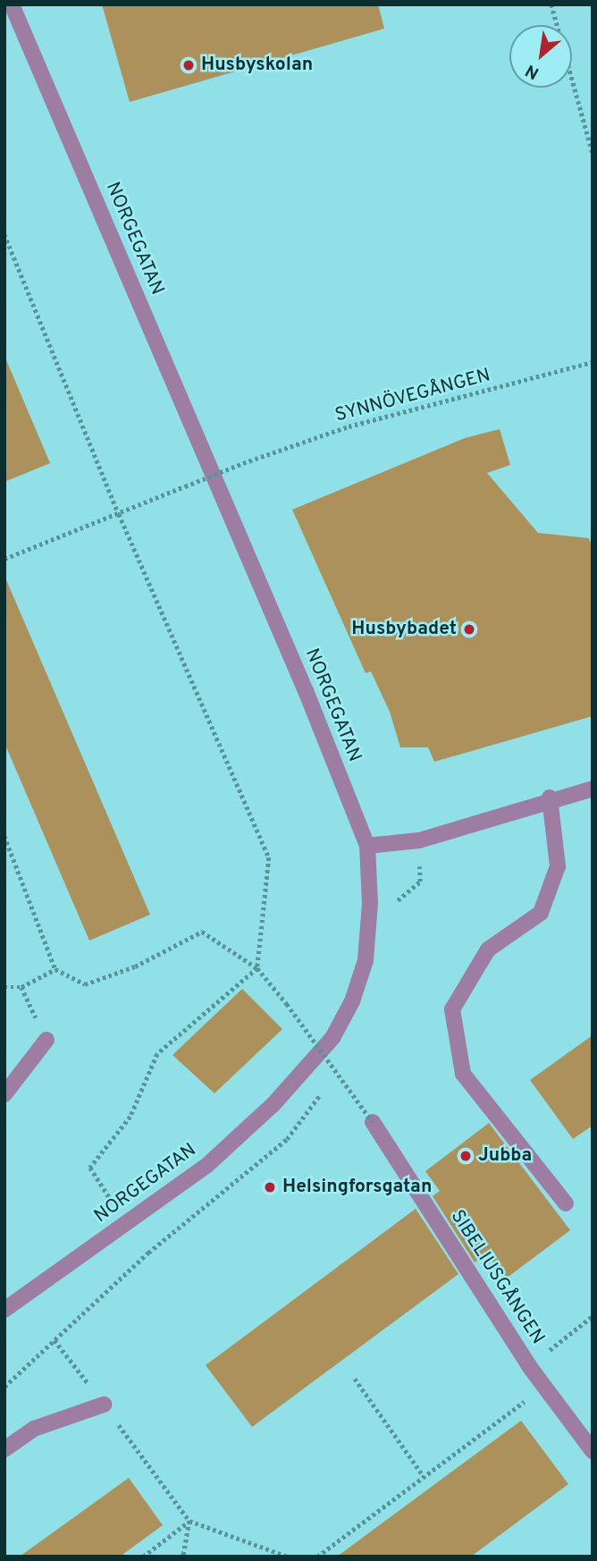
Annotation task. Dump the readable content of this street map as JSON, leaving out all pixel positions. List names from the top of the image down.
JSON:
{
  "streets": {
    "street": ["NORGEGATAN", "SIBELIUSGÅNGEN"],
    "path": ["SYNNÖVEGÅNGEN"]
  },
  "places": [
    "Husbyskolan",
    "Husbybadet",
    "Jubba",
    "Helsingforsgatan"
  ],
  "north": "bottom left"
}
